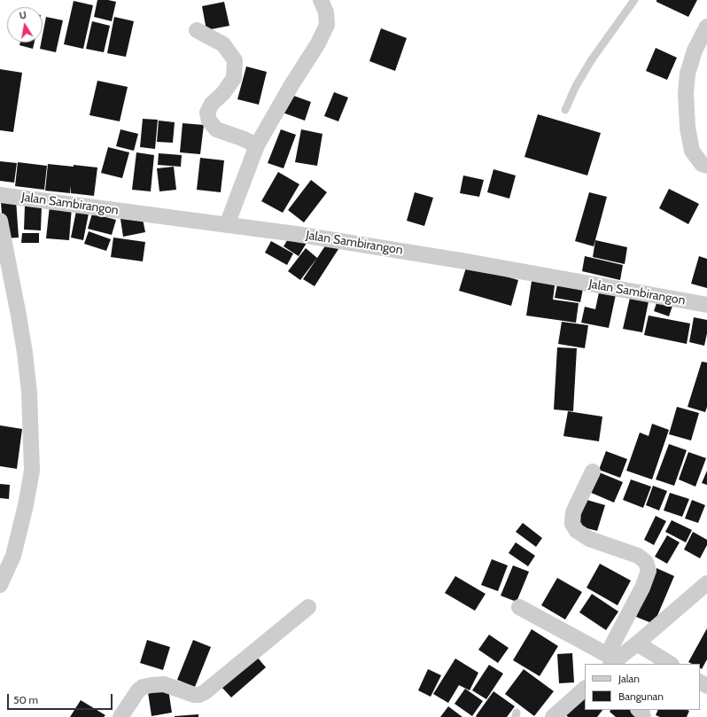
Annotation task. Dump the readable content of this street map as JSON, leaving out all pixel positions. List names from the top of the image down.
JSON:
{
  "streets": {
    "street": ["Jalan Sambirangon"]
  },
  "legend": ["Jalan", "Bangunan"],
  "scale_bar": "50 m",
  "north": "top"
}
